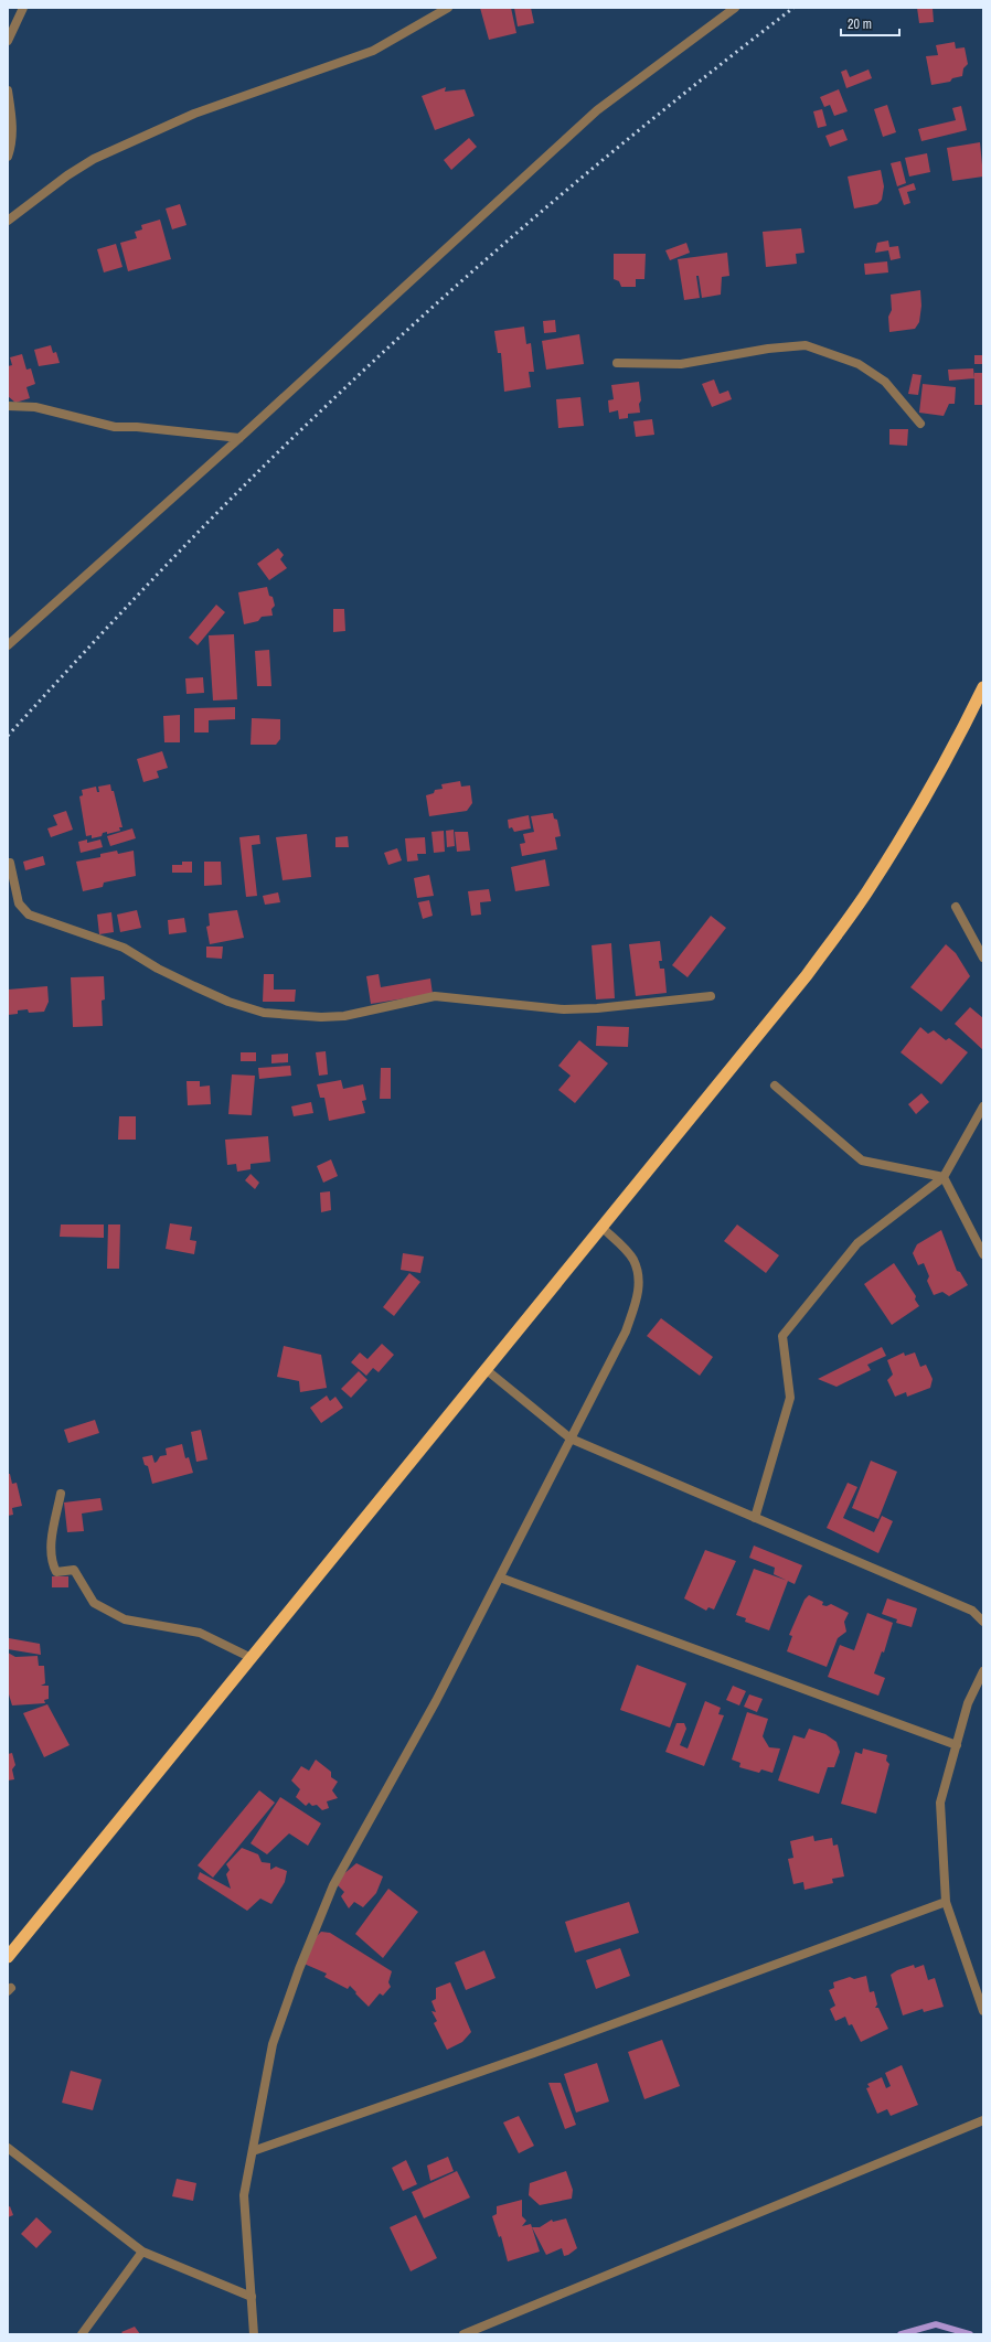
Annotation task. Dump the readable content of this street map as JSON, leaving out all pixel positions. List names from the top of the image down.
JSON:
{
  "scale_bar": "20 m"
}
